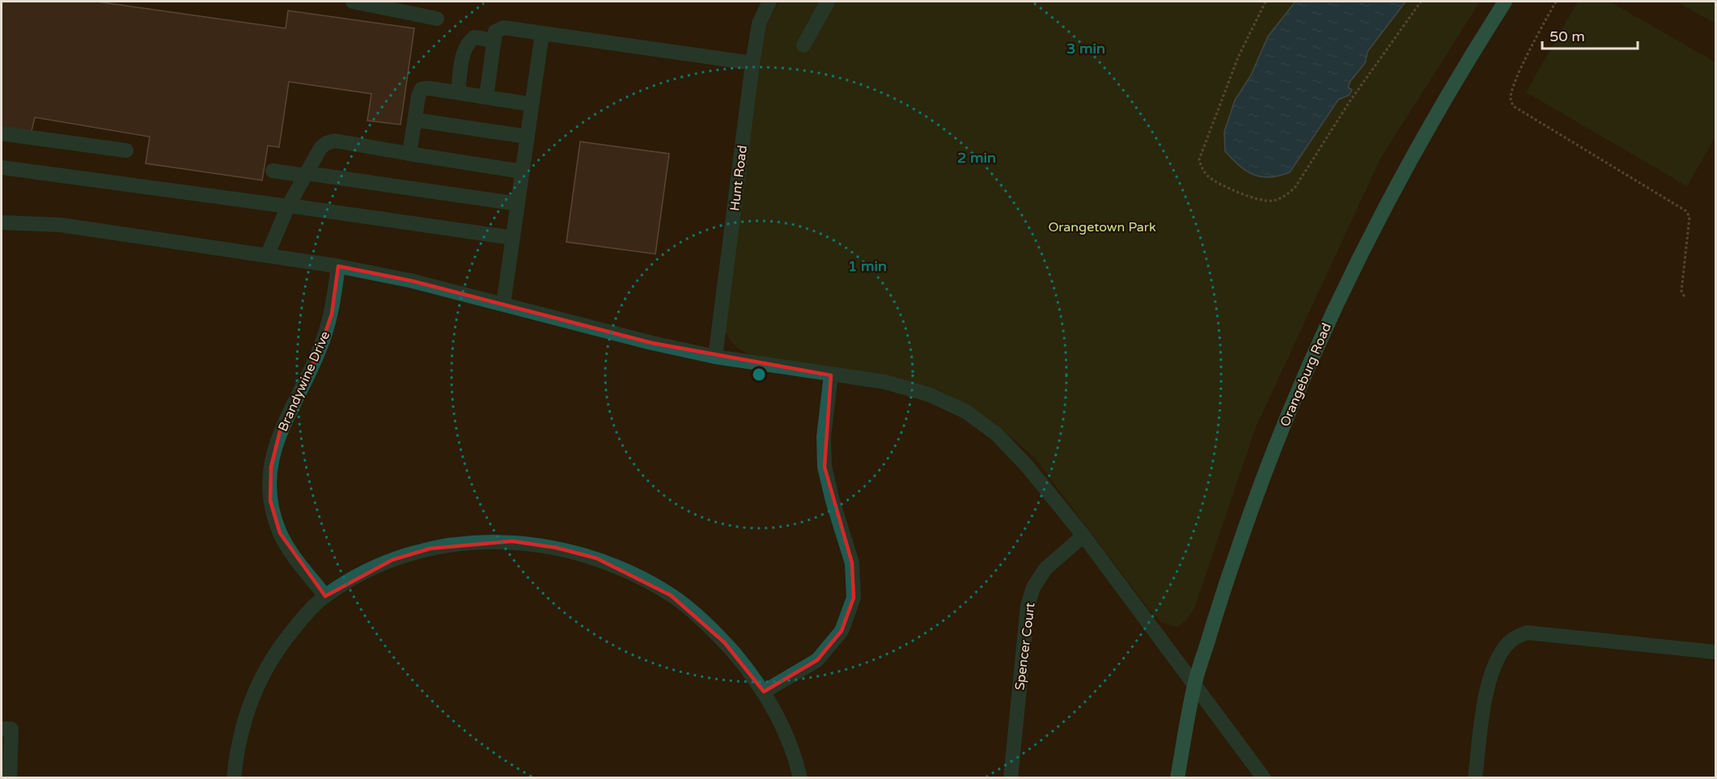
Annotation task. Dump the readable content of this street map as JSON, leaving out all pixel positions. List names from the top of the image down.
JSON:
{
  "streets": {
    "main road": ["Orangeburg Road"],
    "street": ["Hunt Road", "Brandywine Drive", "Spencer Court"]
  },
  "parks": ["Orangetown Park"],
  "scale_bar": "50 m",
  "rings": ["3 min", "2 min", "1 min"]
}
